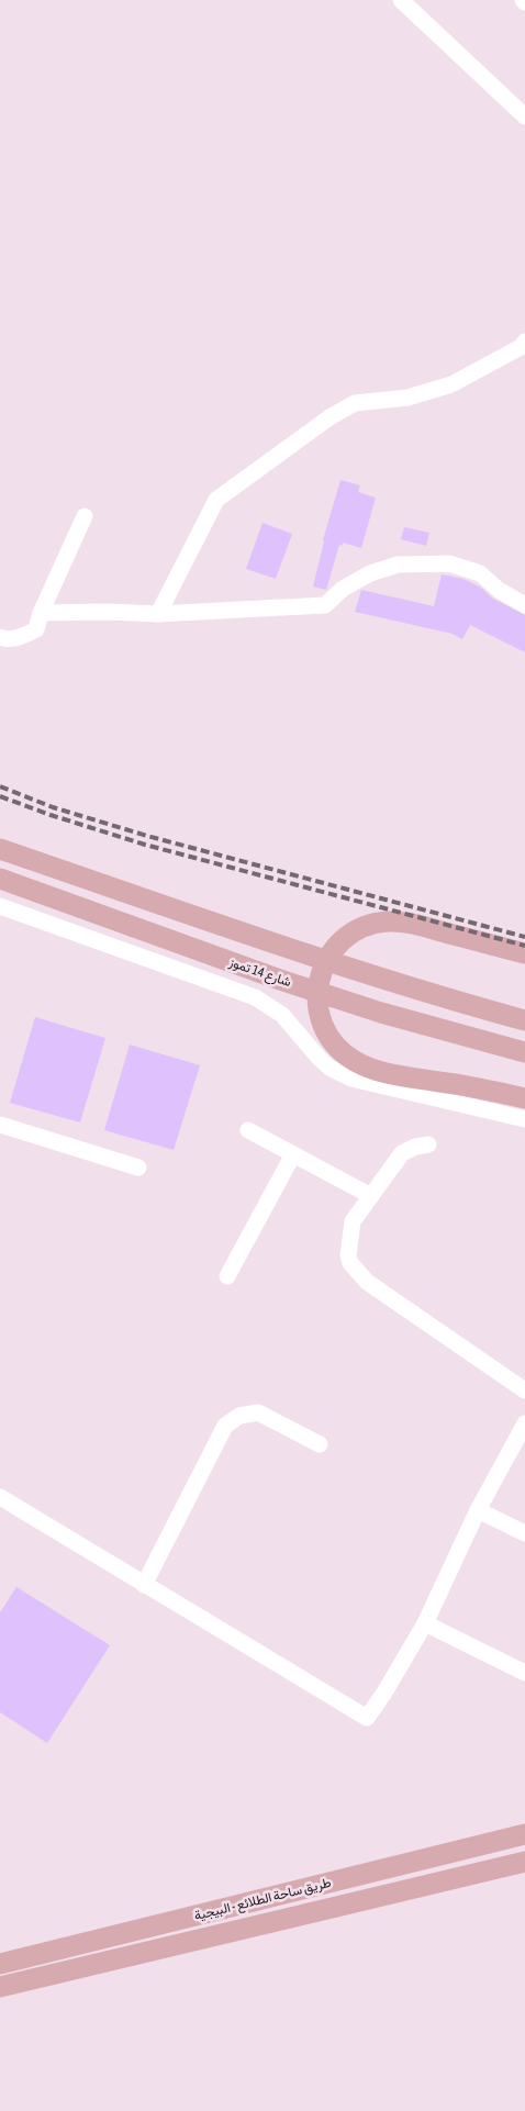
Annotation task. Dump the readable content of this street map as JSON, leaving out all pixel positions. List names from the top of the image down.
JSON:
{
  "streets": {
    "main road": ["شارع 14 تموز", "طريق ساحة الطلائع - البيجية"]
  }
}
